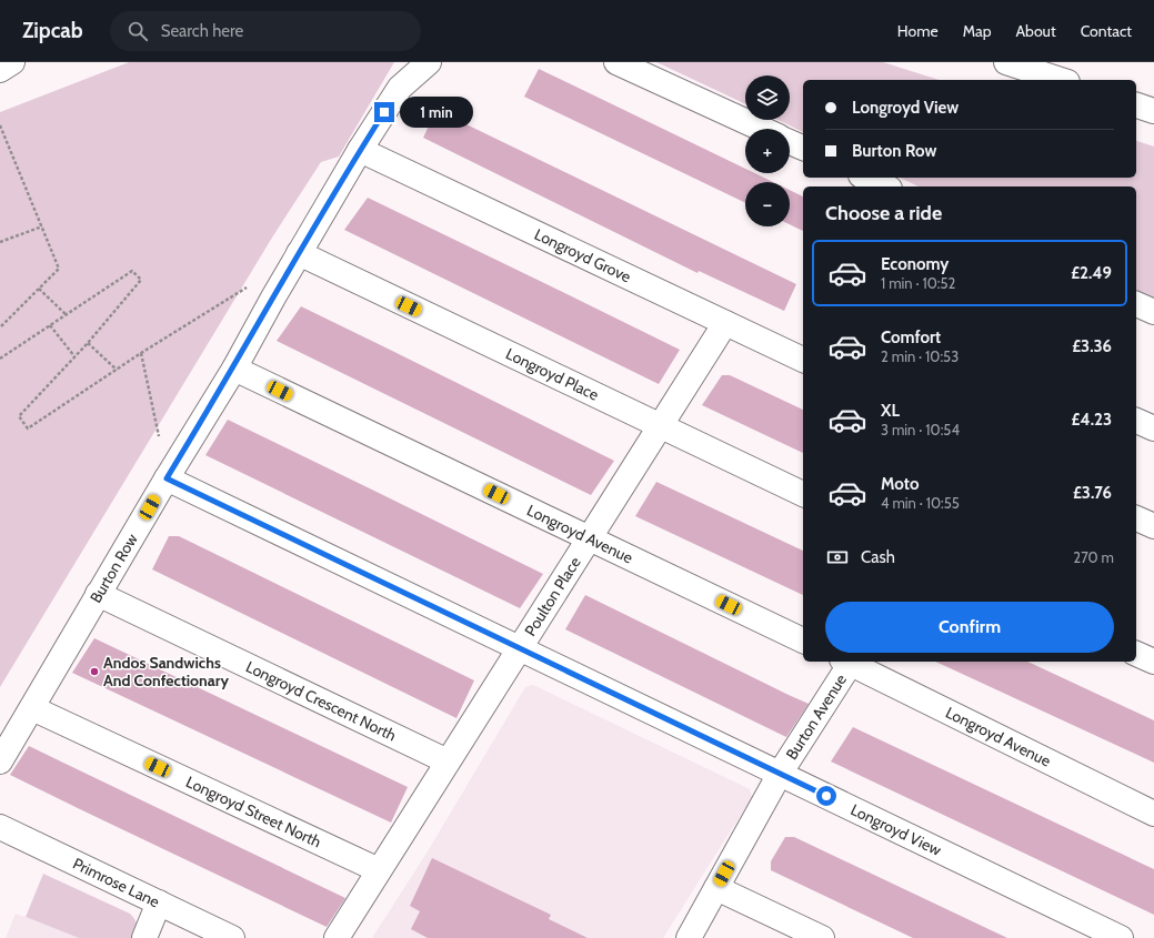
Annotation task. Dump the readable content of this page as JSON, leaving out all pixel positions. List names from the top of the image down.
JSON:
{
  "streets": {
    "main road": [
      "Longroyd Grove",
      "Longroyd Place",
      "Longroyd Avenue",
      "Burton Row",
      "Poulton Place",
      "Longroyd Crescent North",
      "Burton Avenue",
      "Longroyd Street North",
      "Longroyd View",
      "Primrose Lane"
    ]
  },
  "crossings": [
    ["Longroyd Grove", "Burton Row"],
    ["Longroyd Grove", "Poulton Place"],
    ["Longroyd Place", "Burton Row"],
    ["Longroyd Place", "Poulton Place"],
    ["Longroyd Avenue", "Burton Row"],
    ["Longroyd Avenue", "Poulton Place"],
    ["Burton Row", "Longroyd Crescent North"],
    ["Burton Row", "Longroyd Street North"],
    ["Burton Row", "Longroyd View"],
    ["Poulton Place", "Longroyd Crescent North"],
    ["Poulton Place", "Longroyd Street North"],
    ["Poulton Place", "Longroyd View"],
    ["Burton Avenue", "Longroyd View"]
  ],
  "places": ["Andos Sandwichs And Confectionary"],
  "page": {
    "header": "Zipcab",
    "search": "Search here",
    "nav": [
      "Home",
      "Map",
      "About",
      "Contact"
    ],
    "map_buttons": ["+", "−"],
    "banner": ["Longroyd View", "Burton Row"],
    "bubble": "1 min",
    "heading": "Choose a ride",
    "list": [
      {
        "name": "Economy",
        "note": "1 min · 10:52",
        "value": "£2.49"
      },
      {
        "name": "Comfort",
        "note": "2 min · 10:53",
        "value": "£3.36"
      },
      {
        "name": "XL",
        "note": "3 min · 10:54",
        "value": "£4.23"
      },
      {
        "name": "Moto",
        "note": "4 min · 10:55",
        "value": "£3.76"
      }
    ],
    "pay": ["Cash", "270 m"],
    "buttons": "Confirm"
  }
}
